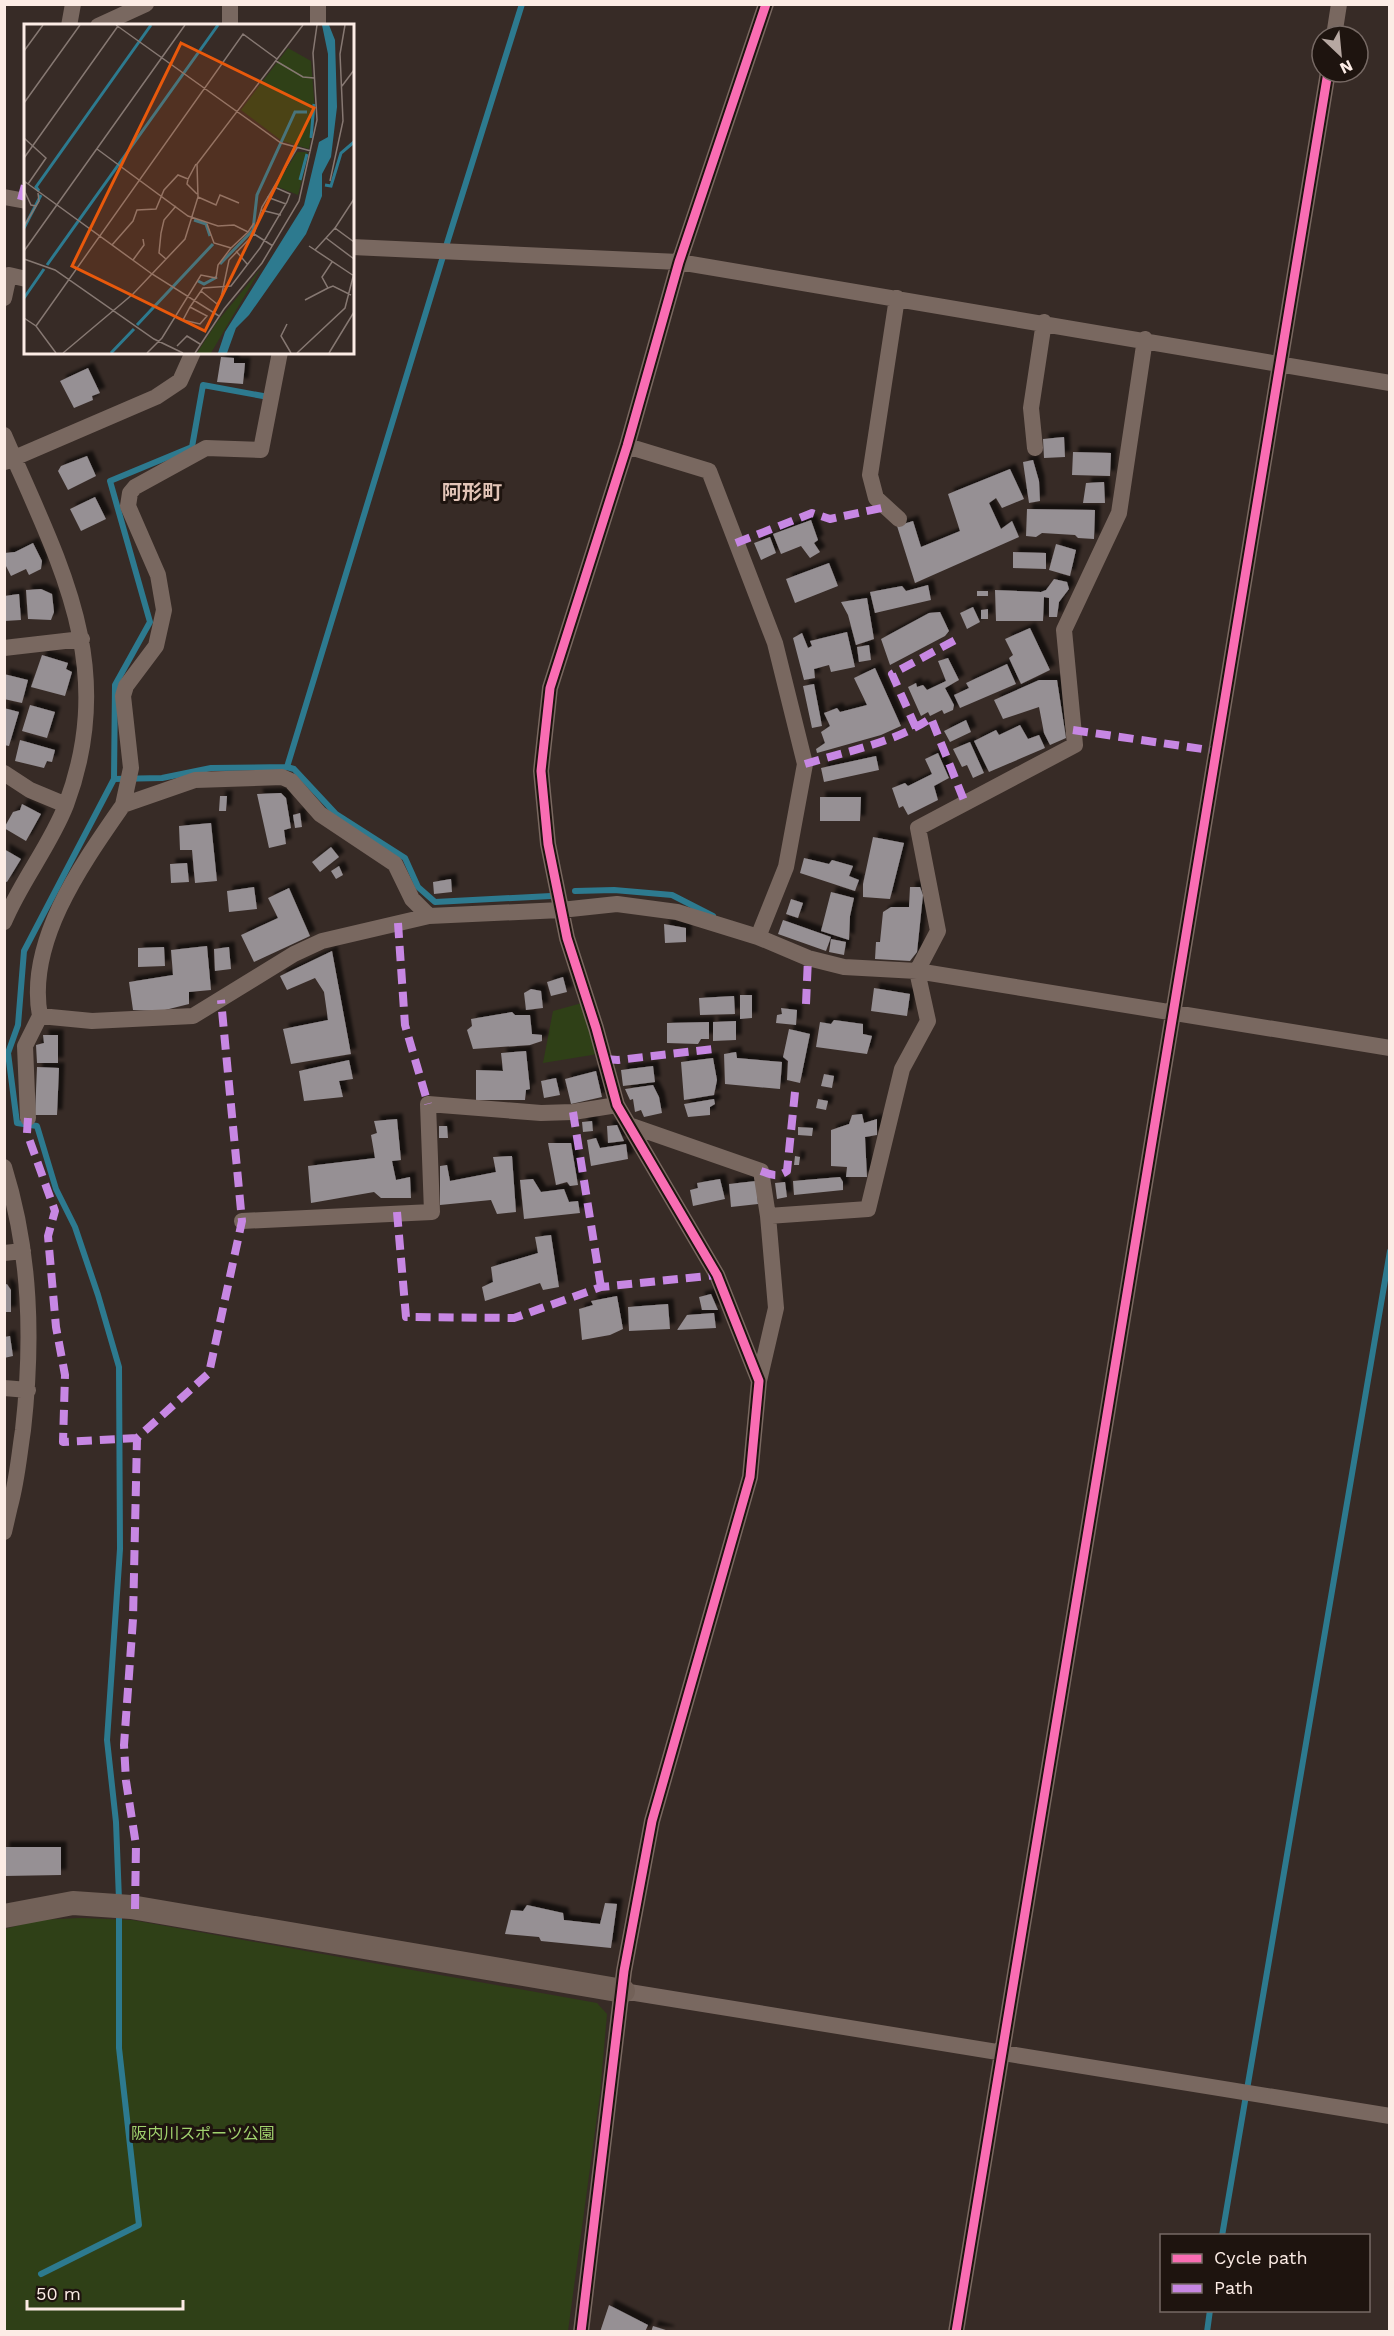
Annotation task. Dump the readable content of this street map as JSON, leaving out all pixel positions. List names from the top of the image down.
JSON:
{
  "districts": ["阿形町"],
  "parks": ["阪内川スポーツ公園"],
  "legend": ["Cycle path", "Path"],
  "scale_bar": "50 m",
  "north": "bottom right"
}
